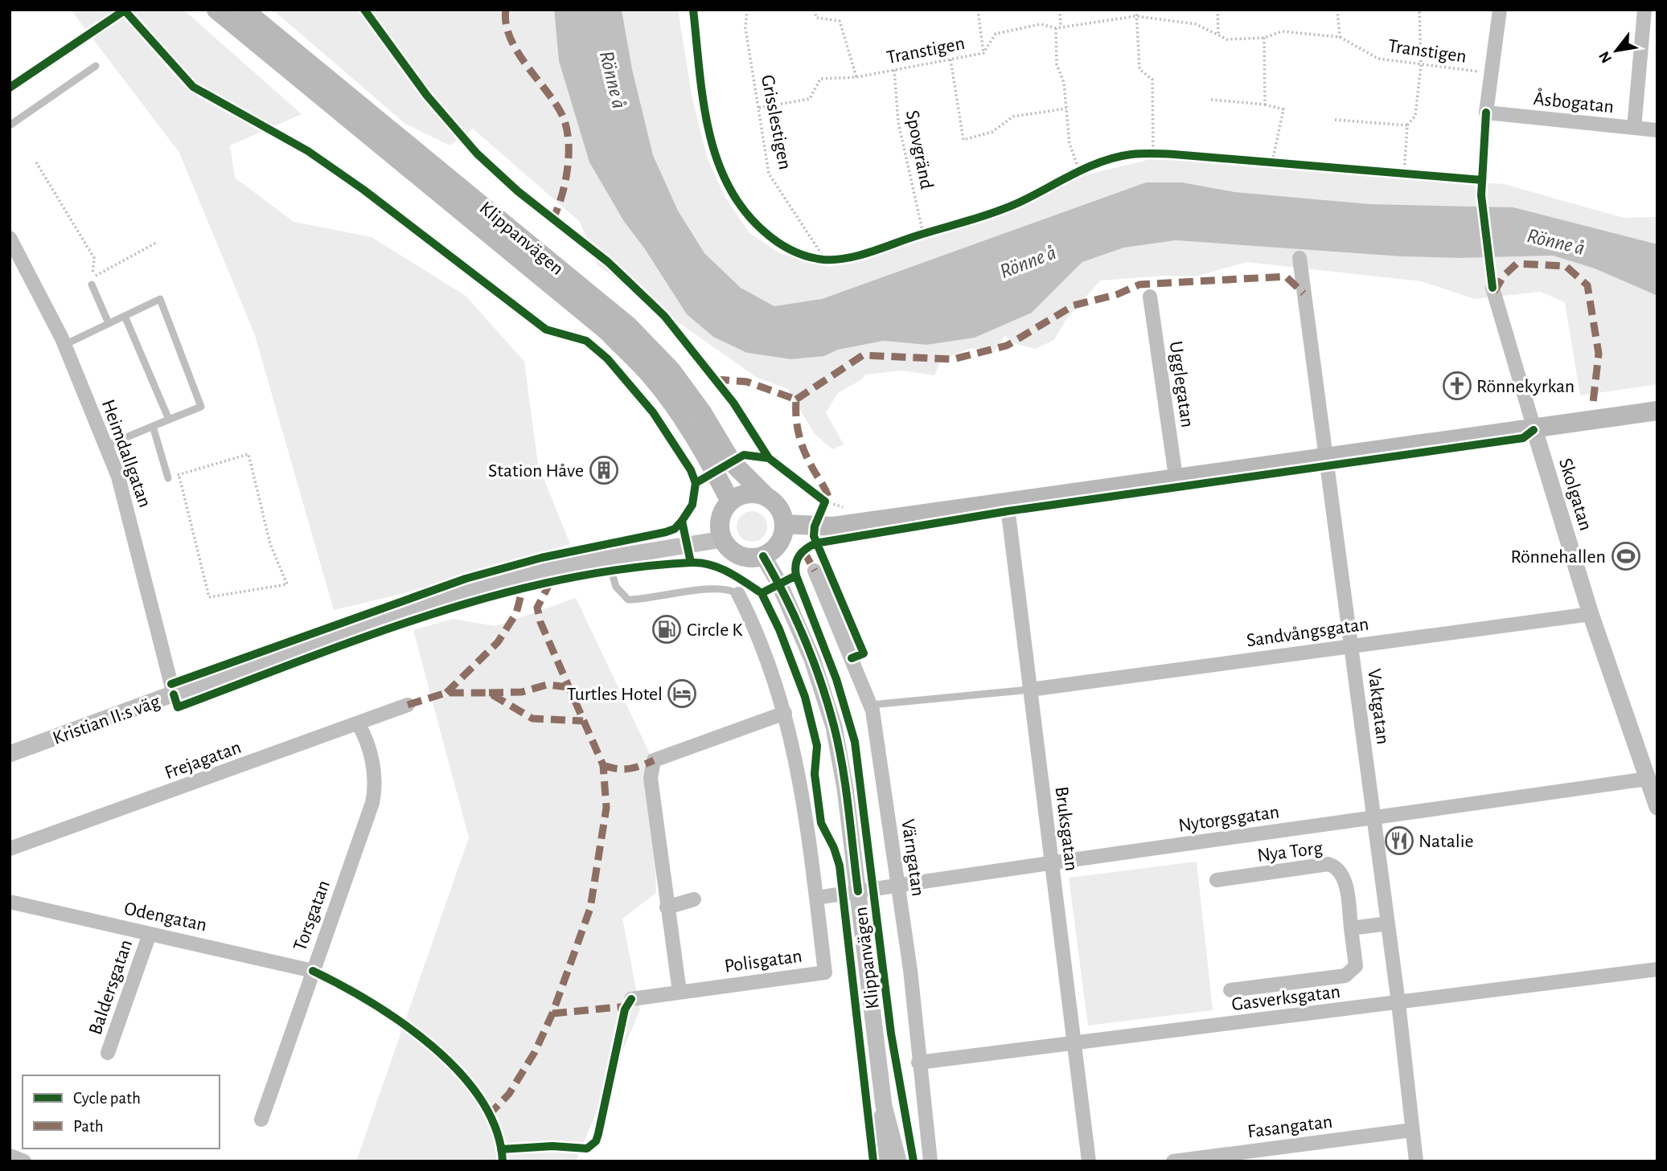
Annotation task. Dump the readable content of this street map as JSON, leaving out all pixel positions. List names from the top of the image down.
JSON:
{
  "streets": {
    "main road": ["Klippanvägen"],
    "street": [
      "Åsbogatan",
      "Ugglegatan",
      "Heimdallgatan",
      "Skolgatan",
      "Sandvångsgatan",
      "Vaktgatan",
      "Kristian II:s väg",
      "Frejagatan",
      "Nytorgsgatan",
      "Bruksgatan",
      "Nya Torg",
      "Värngatan",
      "Torsgatan",
      "Odengatan",
      "Polisgatan",
      "Baldersgatan",
      "Gasverksgatan",
      "Fasangatan"
    ],
    "path": ["Transtigen", "Grisslestigen", "Spovgränd"]
  },
  "crossings": [
    ["Transtigen", "Åsbogatan"],
    ["Transtigen", "Grisslestigen"],
    ["Transtigen", "Spovgränd"],
    ["Klippanvägen", "Kristian II:s väg"],
    ["Klippanvägen", "Nytorgsgatan"],
    ["Heimdallgatan", "Kristian II:s väg"],
    ["Skolgatan", "Sandvångsgatan"],
    ["Skolgatan", "Nytorgsgatan"],
    ["Sandvångsgatan", "Vaktgatan"],
    ["Sandvångsgatan", "Bruksgatan"],
    ["Vaktgatan", "Nytorgsgatan"],
    ["Vaktgatan", "Gasverksgatan"],
    ["Vaktgatan", "Fasangatan"],
    ["Frejagatan", "Torsgatan"],
    ["Nytorgsgatan", "Bruksgatan"],
    ["Nytorgsgatan", "Värngatan"],
    ["Nytorgsgatan", "Polisgatan"],
    ["Bruksgatan", "Gasverksgatan"],
    ["Värngatan", "Gasverksgatan"],
    ["Torsgatan", "Odengatan"],
    ["Odengatan", "Baldersgatan"]
  ],
  "water": ["Rönne å"],
  "places": {
    "church": ["Rönnekyrkan"],
    "building": ["Station Håve"],
    "sports": ["Rönnehallen"],
    "fuel station": ["Circle K"],
    "hotel": ["Turtles Hotel"],
    "restaurant": ["Natalie"]
  },
  "legend": ["Cycle path", "Path"],
  "north": "bottom left"
}
